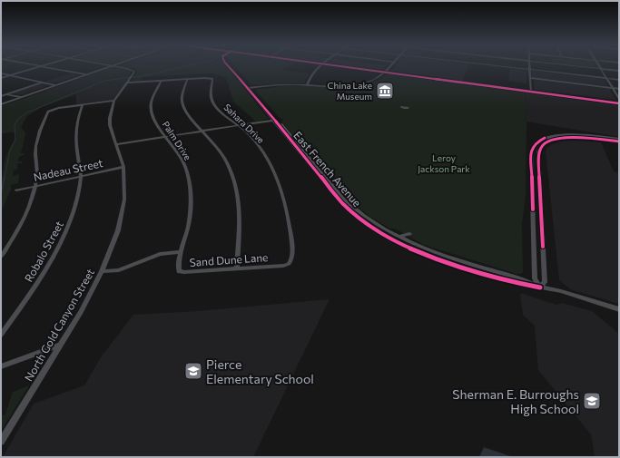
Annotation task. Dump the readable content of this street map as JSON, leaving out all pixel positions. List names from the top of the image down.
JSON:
{
  "streets": {
    "street": [
      "Sahara Drive",
      "Palm Drive",
      "East French Avenue",
      "Nadeau Street",
      "Robalo Street",
      "Sand Dune Lane",
      "North Gold Canyon Street"
    ]
  },
  "crossings": [
    ["Sahara Drive", "Sand Dune Lane"],
    ["Palm Drive", "Sand Dune Lane"],
    ["Nadeau Street", "Robalo Street"],
    ["Nadeau Street", "North Gold Canyon Street"],
    ["Sand Dune Lane", "North Gold Canyon Street"]
  ],
  "parks": ["Leroy Jackson Park"],
  "places": {
    "museum": ["China Lake Museum"],
    "school or university": ["Pierce Elementary School", "Sherman E. Burroughs High School"]
  }
}
